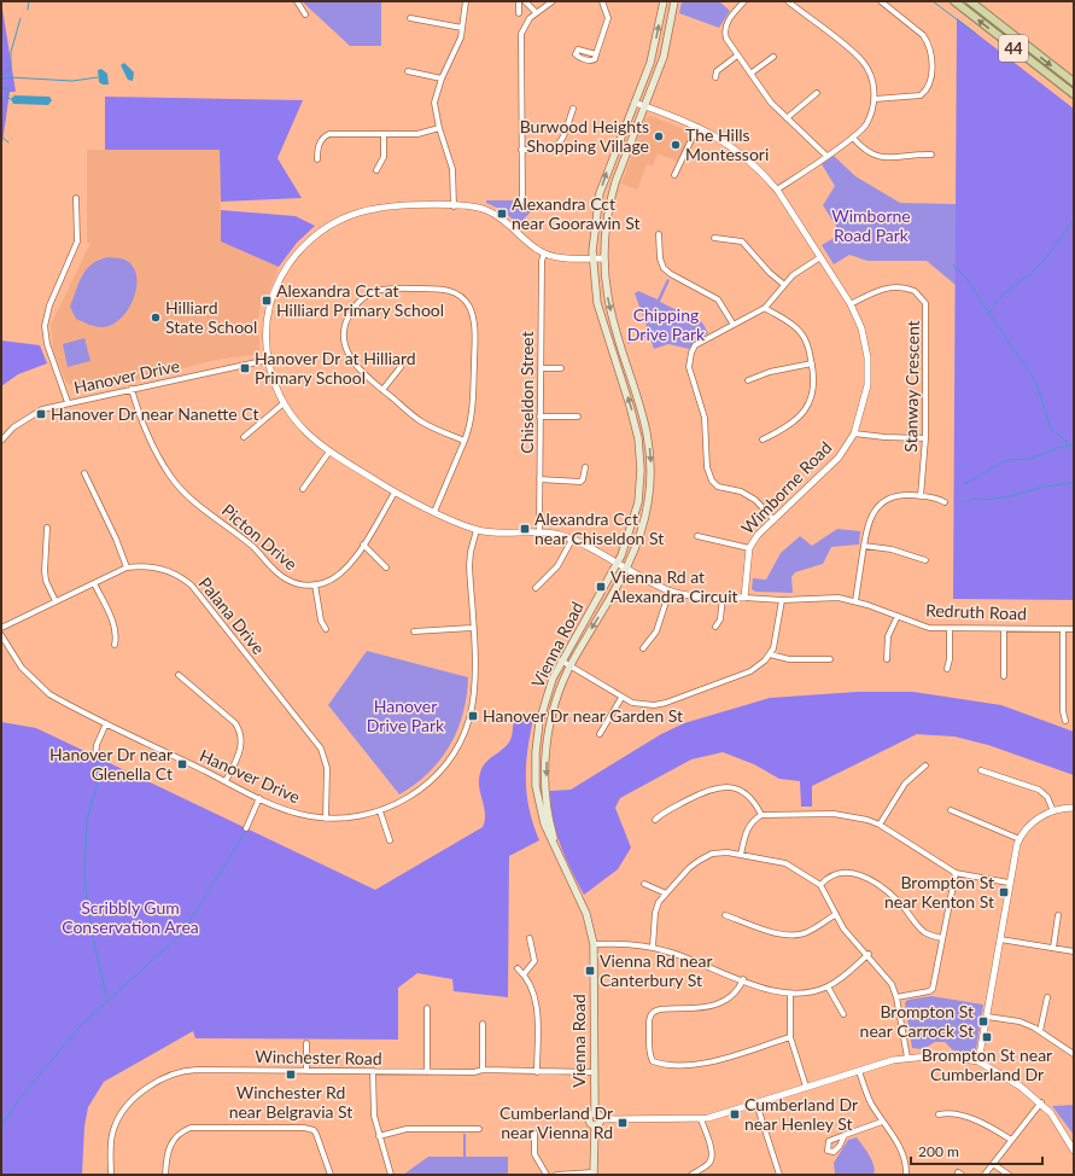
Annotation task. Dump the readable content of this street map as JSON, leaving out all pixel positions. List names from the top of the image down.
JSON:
{
  "streets": {
    "main road": ["44", "Vienna Road"],
    "street": [
      "Hanover Drive",
      "Stanway Crescent",
      "Chiseldon Street",
      "Wimborne Road",
      "Picton Drive",
      "Redruth Road",
      "Palana Drive",
      "Winchester Road"
    ]
  },
  "crossings": [
    ["Hanover Drive", "Picton Drive"],
    ["Hanover Drive", "Redruth Road"],
    ["Hanover Drive", "Palana Drive"],
    ["Stanway Crescent", "Wimborne Road"],
    ["Chiseldon Street", "Redruth Road"],
    ["Wimborne Road", "Redruth Road"],
    ["Wimborne Road", "Vienna Road"],
    ["Picton Drive", "Redruth Road"],
    ["Redruth Road", "Vienna Road"],
    ["Vienna Road", "Winchester Road"]
  ],
  "parks": [
    "Wimborne Road Park",
    "Chipping Drive Park",
    "Hanover Drive Park",
    "Scribbly Gum Conservation Area"
  ],
  "places": {
    "other": ["Burwood Heights Shopping Village", "The Hills Montessori", "Hilliard State School"],
    "transit": [
      "Alexandra Cct near Goorawin St",
      "Alexandra Cct at Hilliard Primary School",
      "Hanover Dr at Hilliard Primary School",
      "Hanover Dr near Nanette Ct",
      "Alexandra Cct near Chiseldon St",
      "Vienna Rd at Alexandra Circuit",
      "Hanover Dr near Garden St",
      "Hanover Dr near Glenella Ct",
      "Brompton St near Kenton St",
      "Vienna Rd near Canterbury St",
      "Brompton St near Carrock St",
      "Brompton St near Cumberland Dr",
      "Winchester Rd near Belgravia St",
      "Cumberland Dr near Henley St",
      "Cumberland Dr near Vienna Rd"
    ]
  },
  "scale_bar": "200 m"
}
